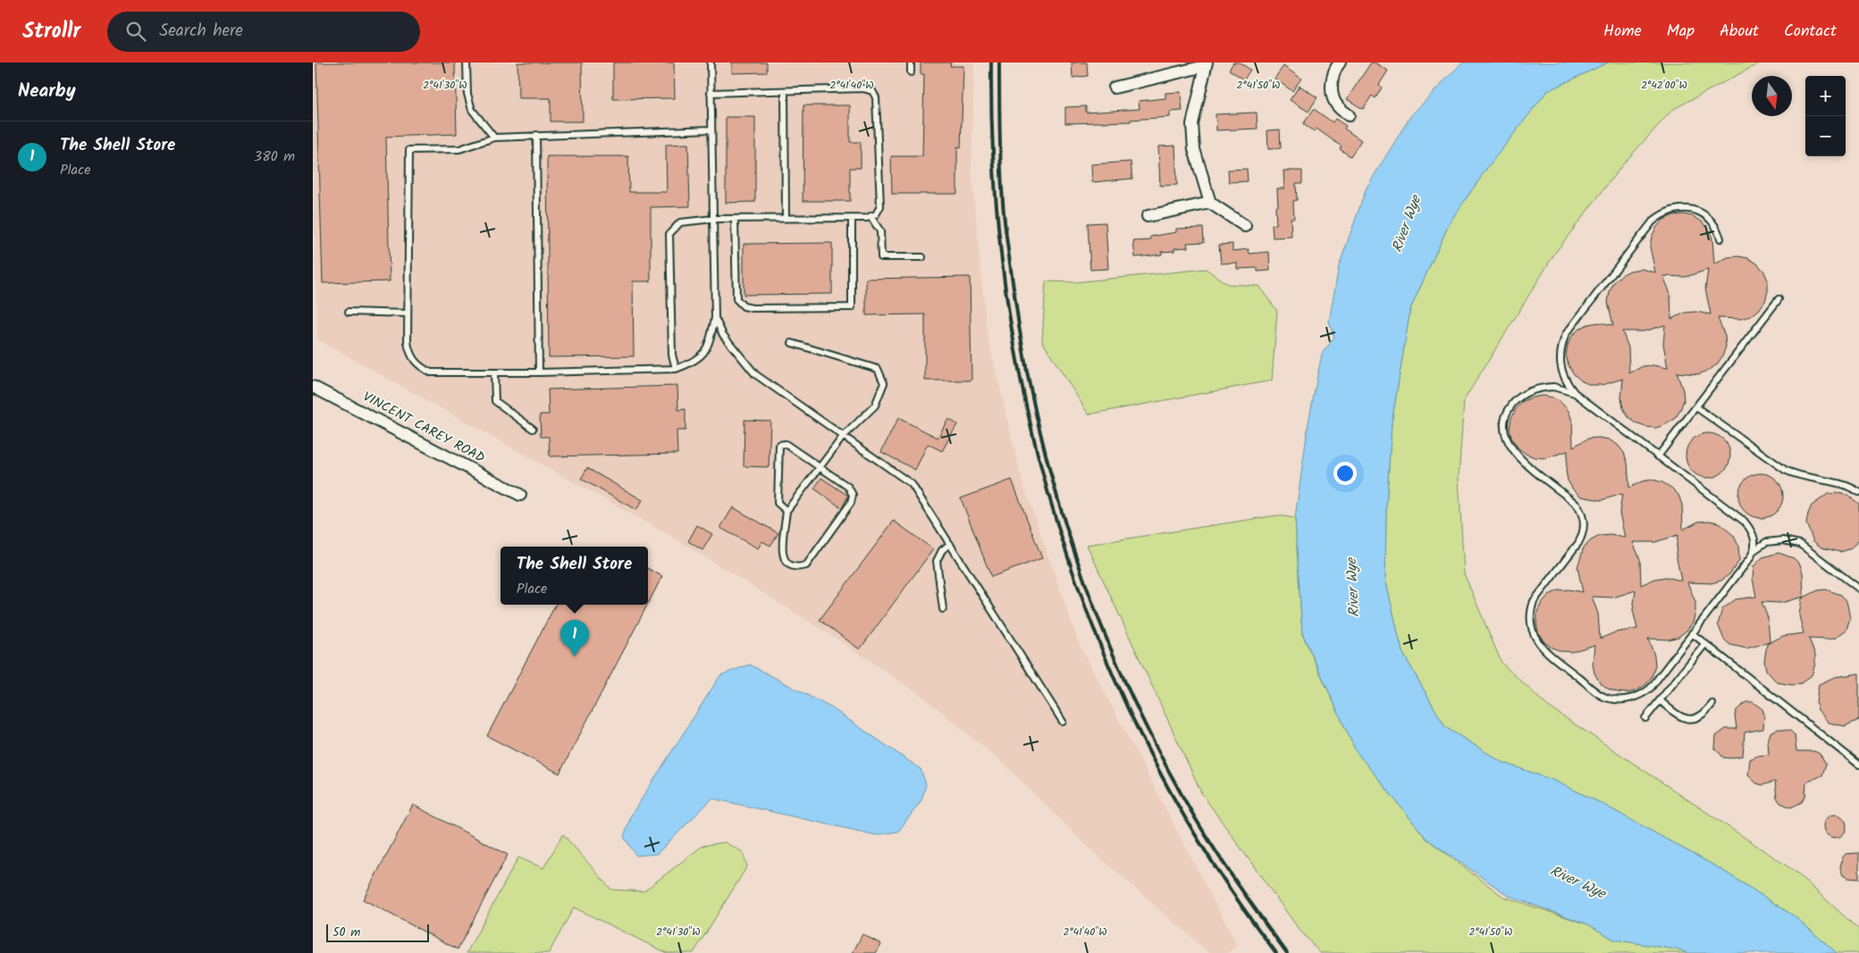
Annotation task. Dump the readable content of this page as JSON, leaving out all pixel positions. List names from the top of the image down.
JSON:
{
  "streets": {
    "street": ["VINCENT CAREY ROAD"]
  },
  "water": ["River Wye"],
  "scale_bar": "50 m",
  "north": "bottom",
  "page": {
    "header": "Strollr",
    "search": "Search here",
    "nav": [
      "Home",
      "Map",
      "About",
      "Contact"
    ],
    "heading": "Nearby",
    "map_buttons": ["+", "−"],
    "list": [
      {
        "mark": "1",
        "name": "The Shell Store",
        "note": "Place",
        "value": "380 m"
      }
    ],
    "popup": ["The Shell Store", "Place"],
    "pins": "1",
    "scale": "50 m"
  },
  "coordinates": [
    "2°41'30\"W",
    "2°41'40\"W",
    "2°41'50\"W",
    "2°42'00\"W"
  ]
}
